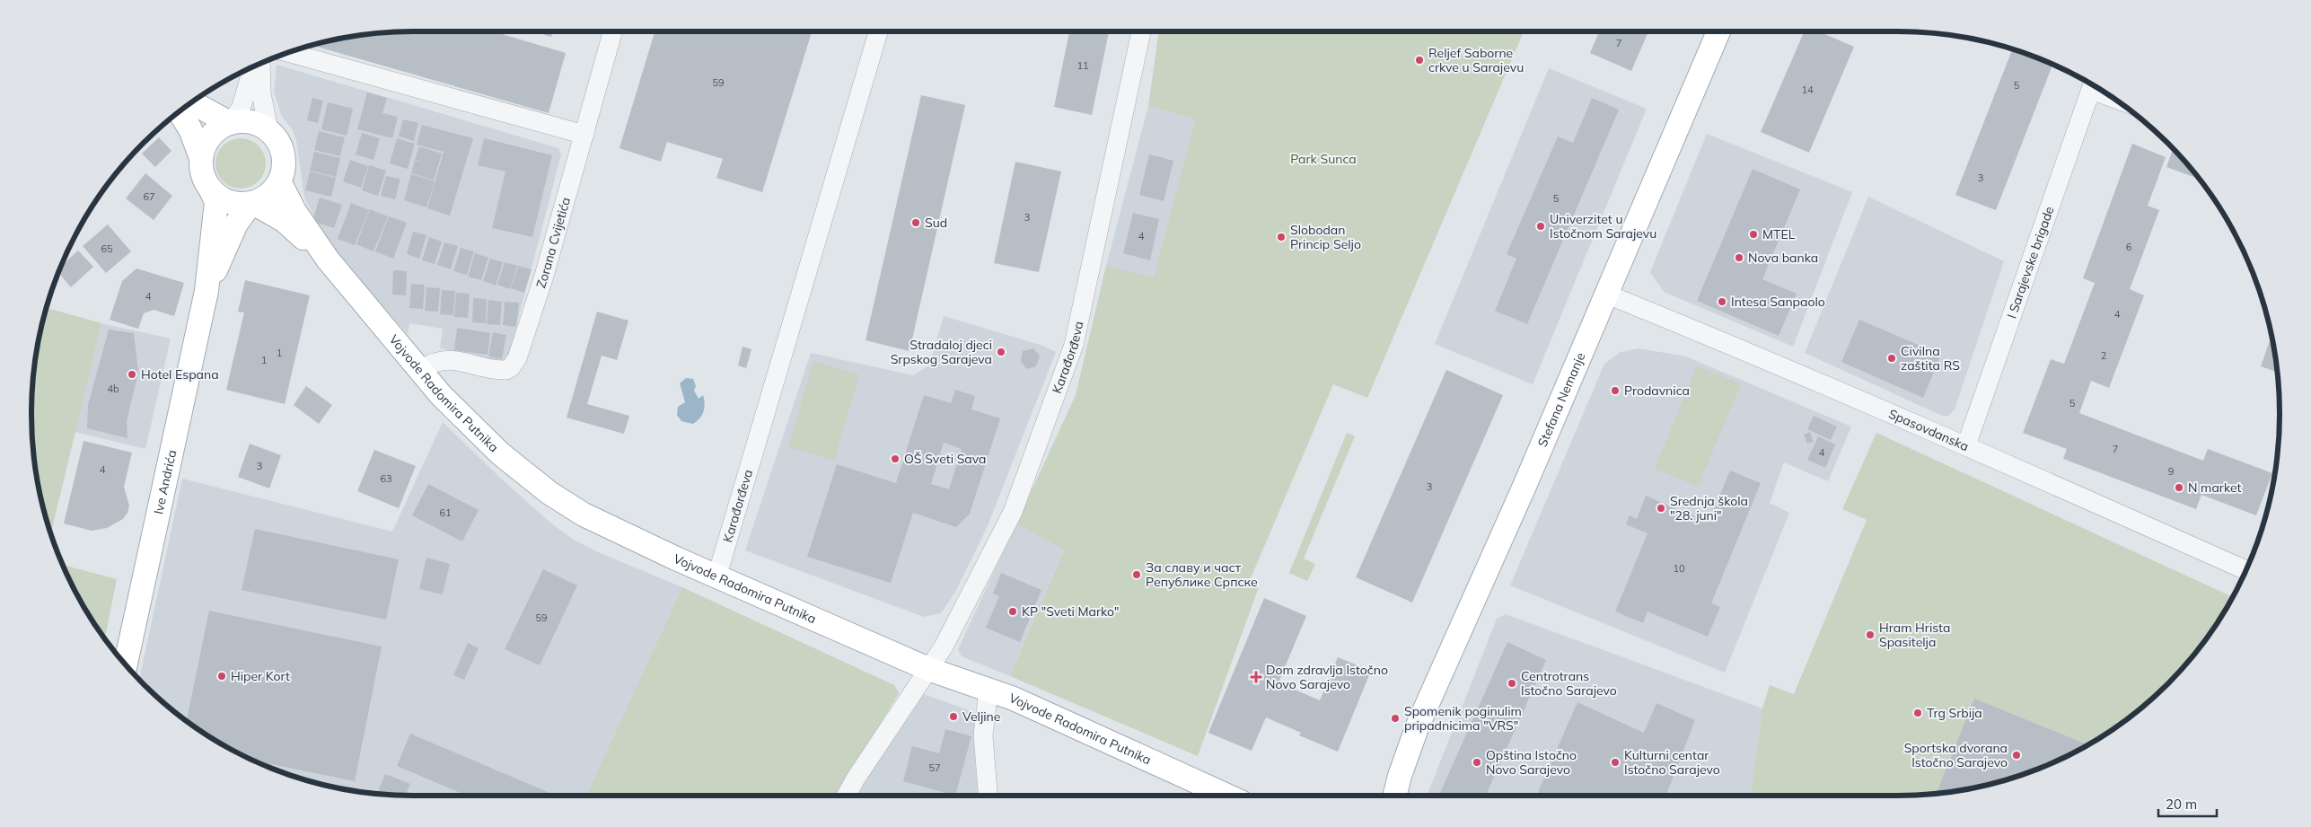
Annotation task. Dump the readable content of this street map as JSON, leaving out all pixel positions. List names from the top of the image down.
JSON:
{
  "streets": {
    "main road": ["Vojvode Radomira Putnika", "Stefana Nemanje", "Ive Andrića"],
    "street": [
      "Zorana Cvijetića",
      "I Sarajevske brigade",
      "Karađorđeva",
      "Spasovdanska"
    ]
  },
  "crossings": [
    ["Zorana Cvijetića", "Vojvode Radomira Putnika"],
    ["I Sarajevske brigade", "Spasovdanska"],
    ["Karađorđeva", "Vojvode Radomira Putnika"],
    ["Vojvode Radomira Putnika", "Ive Andrića"],
    ["Stefana Nemanje", "Spasovdanska"]
  ],
  "parks": ["Park Sunca"],
  "places": {
    "other": [
      "Reljef Saborne crkve u Sarajevu",
      "Sud",
      "Univerzitet u Istočnom Sarajevu",
      "MTEL",
      "Slobodan Princip Seljo",
      "Nova banka",
      "Intesa Sanpaolo",
      "Stradaloj djeci Srpskog Sarajeva",
      "Civilna zaštita RS",
      "Hotel Espana",
      "Prodavnica",
      "OŠ Sveti Sava",
      "N market",
      "Srednja škola \"28. juni\"",
      "За славу и част Републике Српске",
      "KP \"Sveti Marko\"",
      "Hram Hrista Spasitelja",
      "Hiper Kort",
      "Centrotrans Istočno Sarajevo",
      "Trg Srbija",
      "Veljine",
      "Spomenik poginulim pripadnicima \"VRS\"",
      "Sportska dvorana Istočno Sarajevo",
      "Opština Istočno Novo Sarajevo",
      "Kulturni centar Istočno Sarajevo"
    ],
    "health": ["Dom zdravlja Istočno Novo Sarajevo"]
  },
  "house_numbers": [
    "7",
    "11",
    "59",
    "5",
    "14",
    "3",
    "67",
    "5",
    "3",
    "4",
    "6",
    "65",
    "4",
    "4",
    "1",
    "2",
    "1",
    "4b",
    "5",
    "7",
    "4",
    "3",
    "4",
    "9",
    "63",
    "3",
    "61",
    "10",
    "59",
    "57"
  ],
  "scale_bar": "20 m"
}
